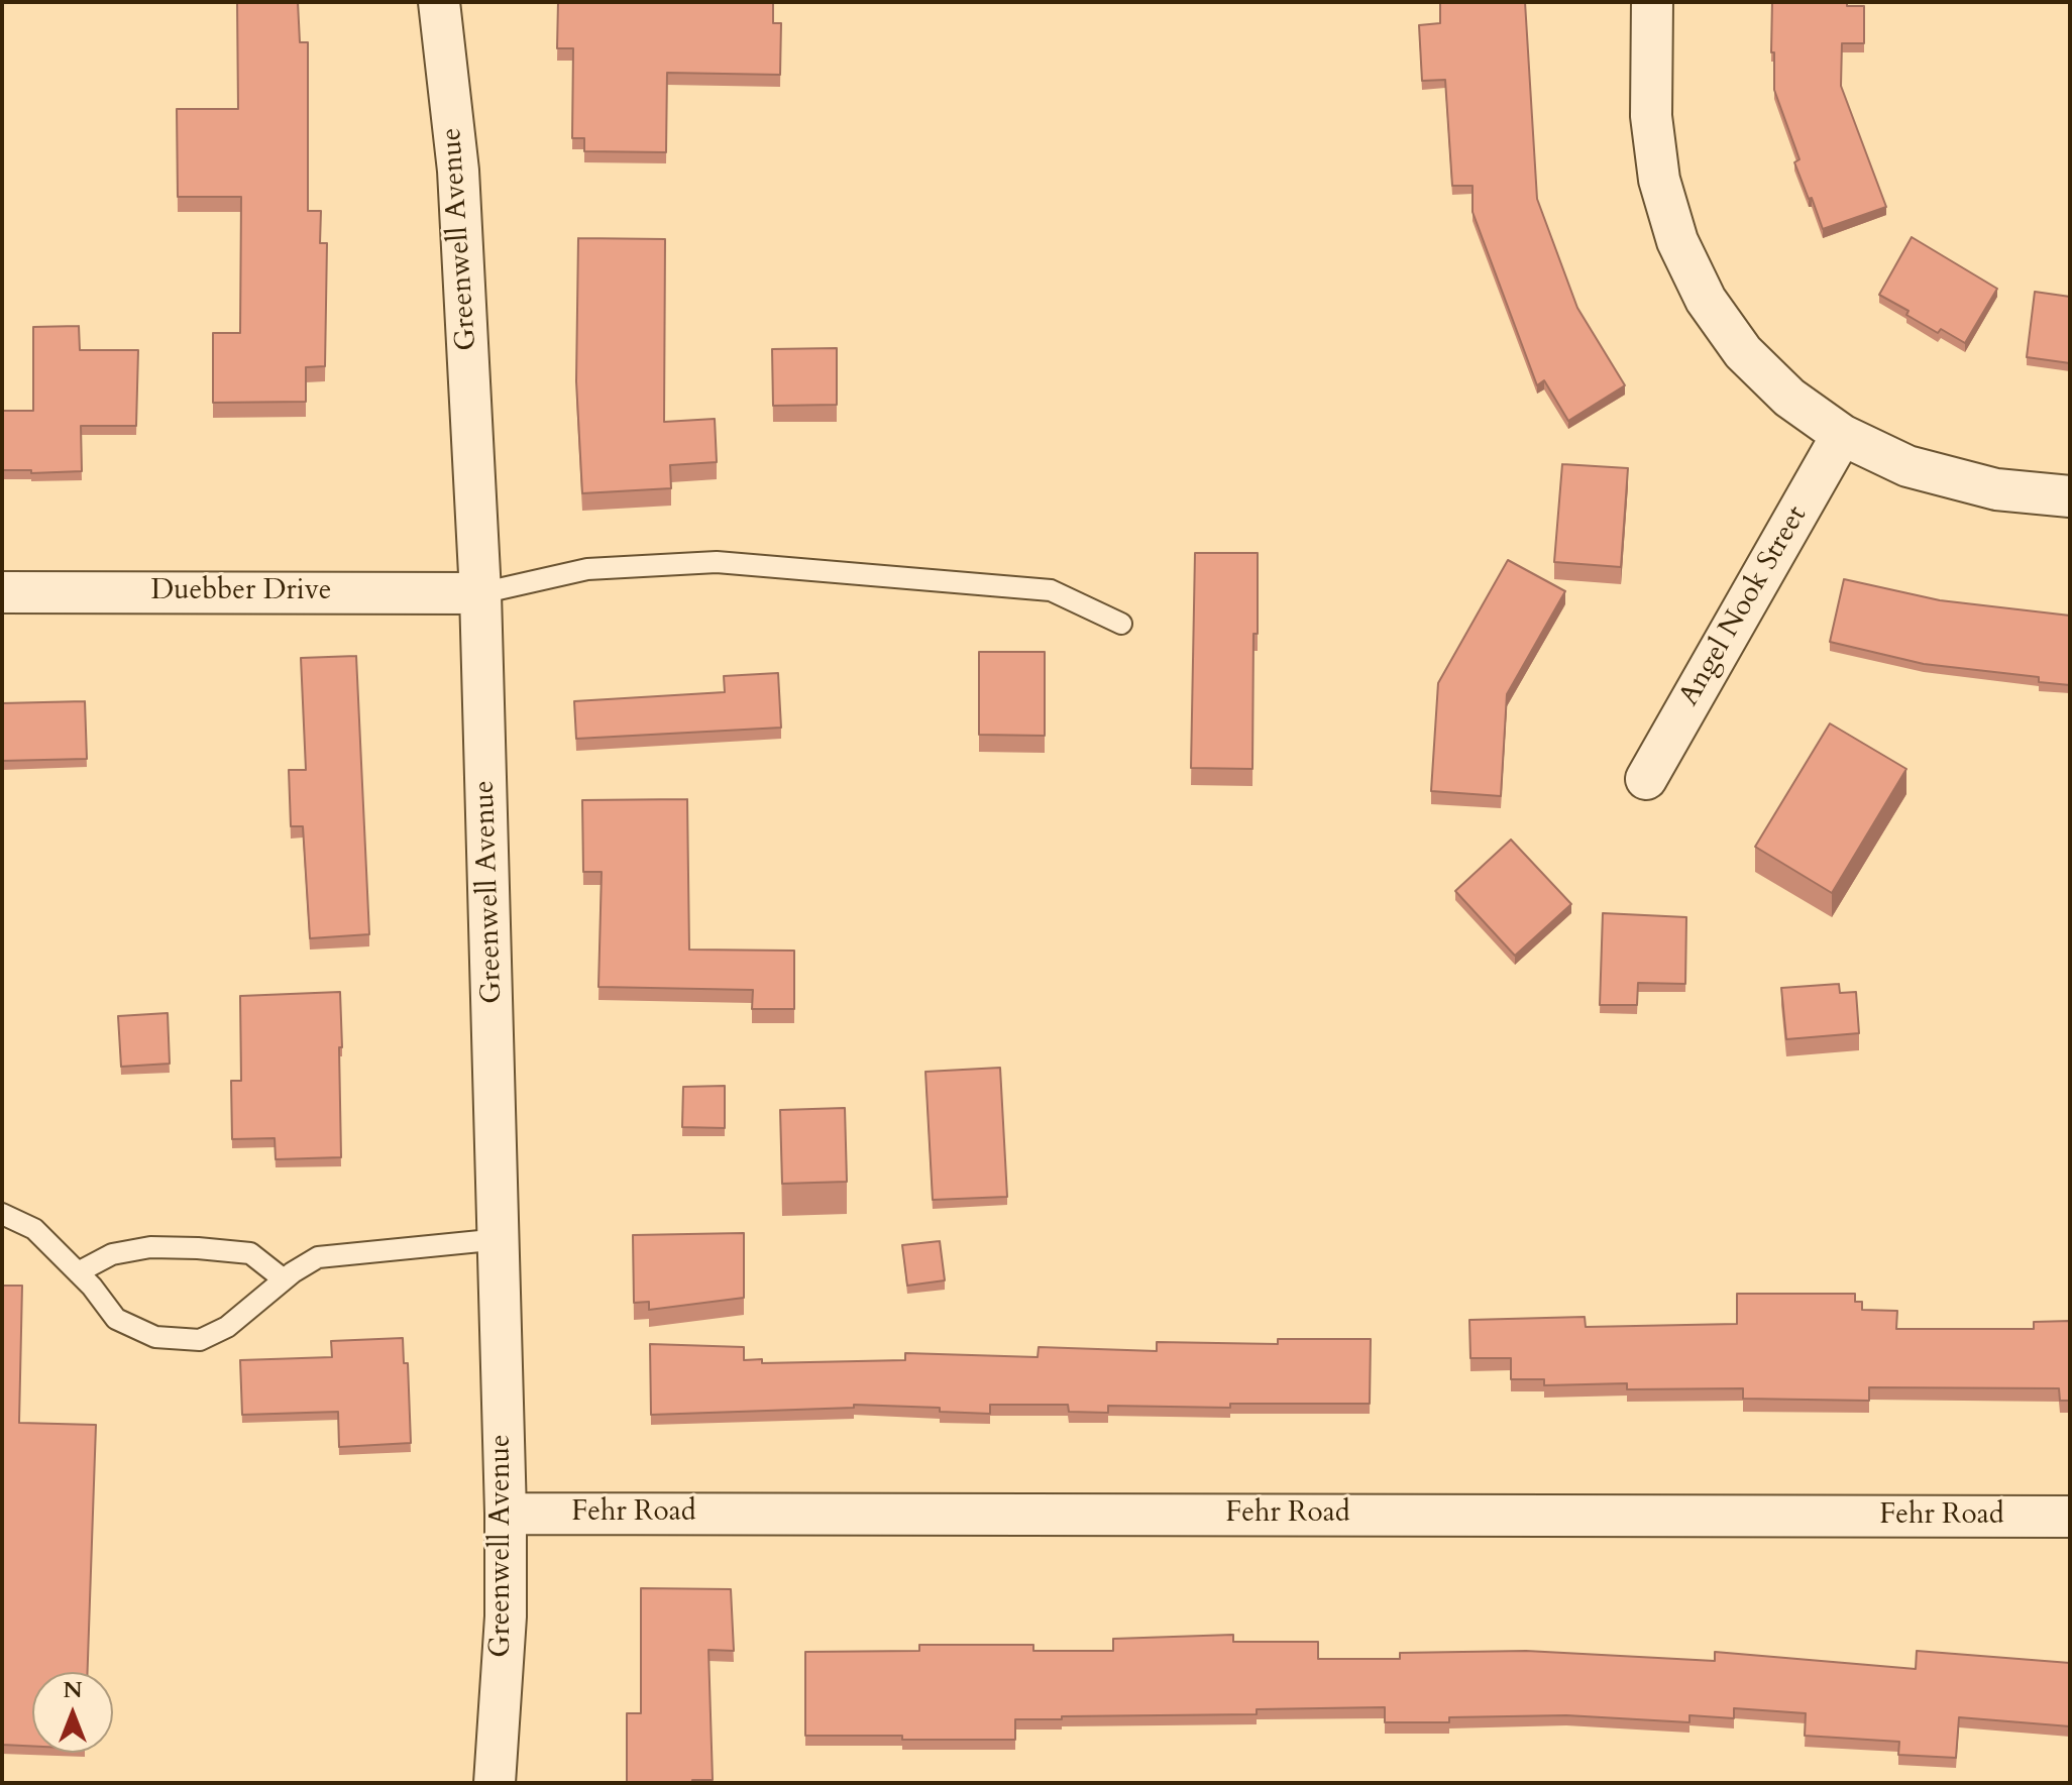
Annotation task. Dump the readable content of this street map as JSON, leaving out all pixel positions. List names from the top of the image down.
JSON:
{
  "streets": {
    "street": [
      "Greenwell Avenue",
      "Duebber Drive",
      "Angel Nook Street",
      "Fehr Road"
    ]
  },
  "crossings": [
    ["Greenwell Avenue", "Duebber Drive"],
    ["Greenwell Avenue", "Fehr Road"]
  ],
  "north": "top"
}
